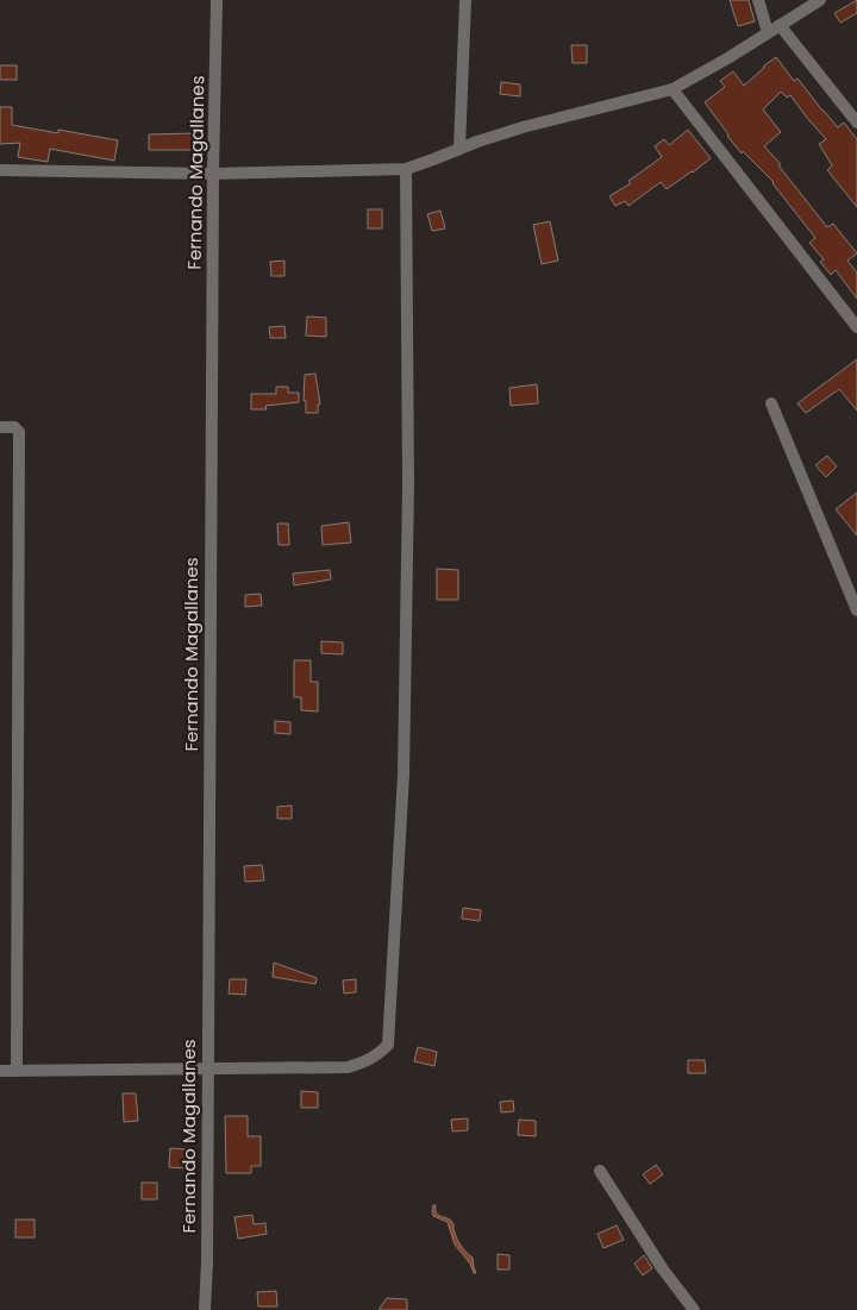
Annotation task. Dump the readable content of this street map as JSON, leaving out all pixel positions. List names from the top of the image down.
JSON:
{
  "streets": {
    "street": ["Fernando Magallanes"]
  }
}
